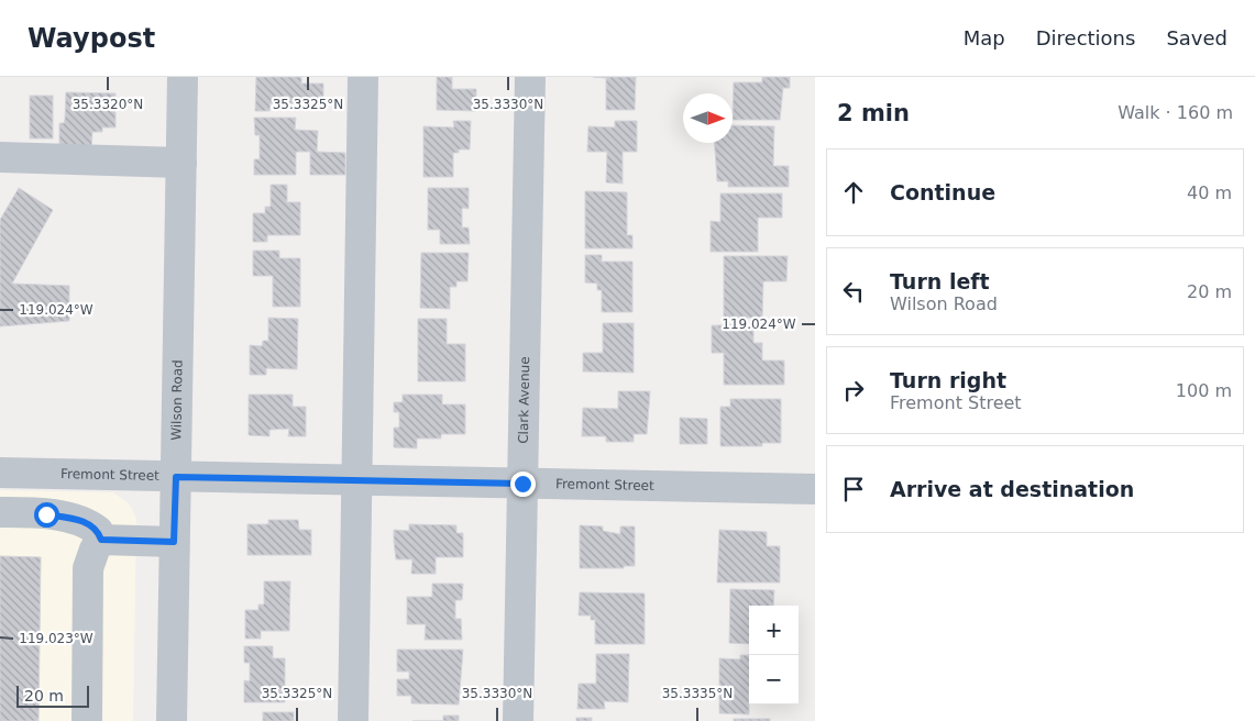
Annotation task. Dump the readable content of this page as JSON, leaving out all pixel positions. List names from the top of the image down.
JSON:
{
  "streets": {
    "street": ["Wilson Road", "Clark Avenue", "Fremont Street"]
  },
  "crossings": [
    ["Wilson Road", "Fremont Street"],
    ["Clark Avenue", "Fremont Street"]
  ],
  "scale_bar": "20 m",
  "north": "right",
  "page": {
    "header": "Waypost",
    "nav": ["Map", "Directions", "Saved"],
    "heading": ["2 min", "Walk · 160 m"],
    "list": [
      ["Continue", "40 m"],
      ["Turn left", "Wilson Road", "20 m"],
      ["Turn right", "Fremont Street", "100 m"],
      "Arrive at destination"
    ],
    "map_buttons": ["+", "−"],
    "scale": "20 m"
  },
  "coordinates": [
    "35.3320°N",
    "35.3325°N",
    "35.3330°N",
    "119.024°W",
    "119.023°W",
    "35.3335°N"
  ]
}
